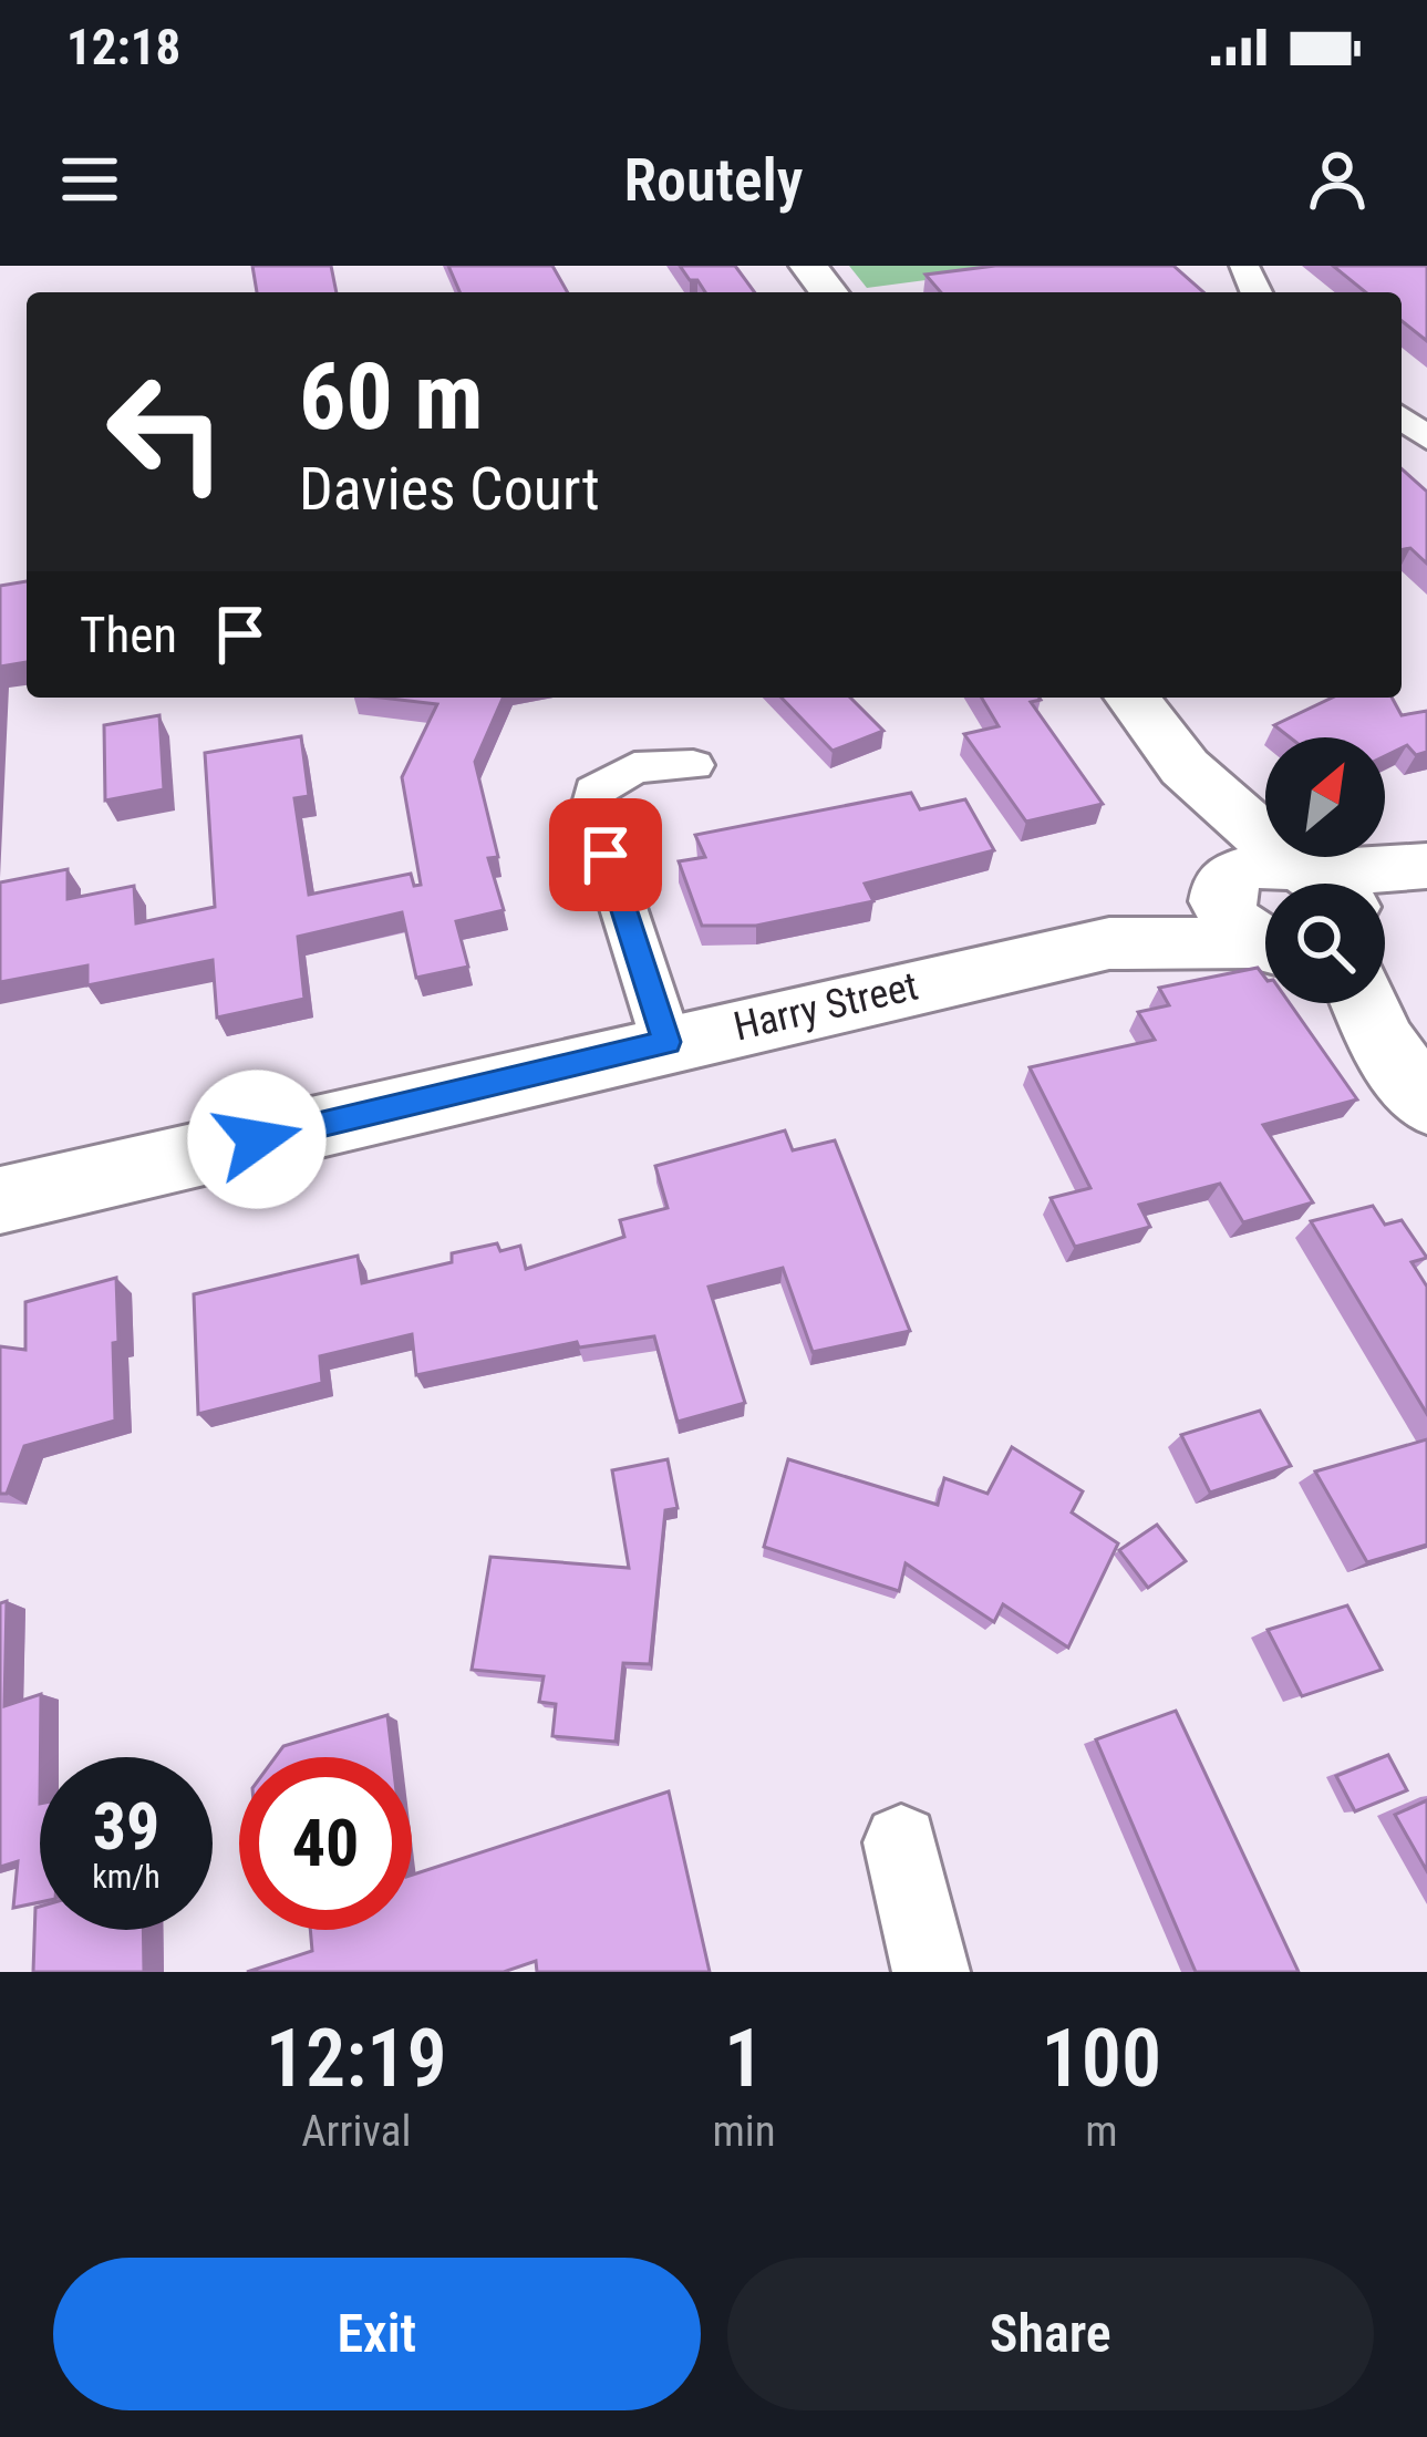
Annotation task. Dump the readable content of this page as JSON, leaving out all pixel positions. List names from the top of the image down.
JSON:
{
  "streets": {
    "street": ["Harry Street"]
  },
  "north": "top right",
  "page": {
    "status": "12:18",
    "header": "Routely",
    "turn": ["60 m", "Davies Court"],
    "then": "Then",
    "speed": "39 km/h",
    "limit": "40",
    "eta": [
      "12:19",
      "Arrival",
      "1",
      "min",
      "100",
      "m"
    ],
    "buttons": ["Exit", "Share"]
  }
}
